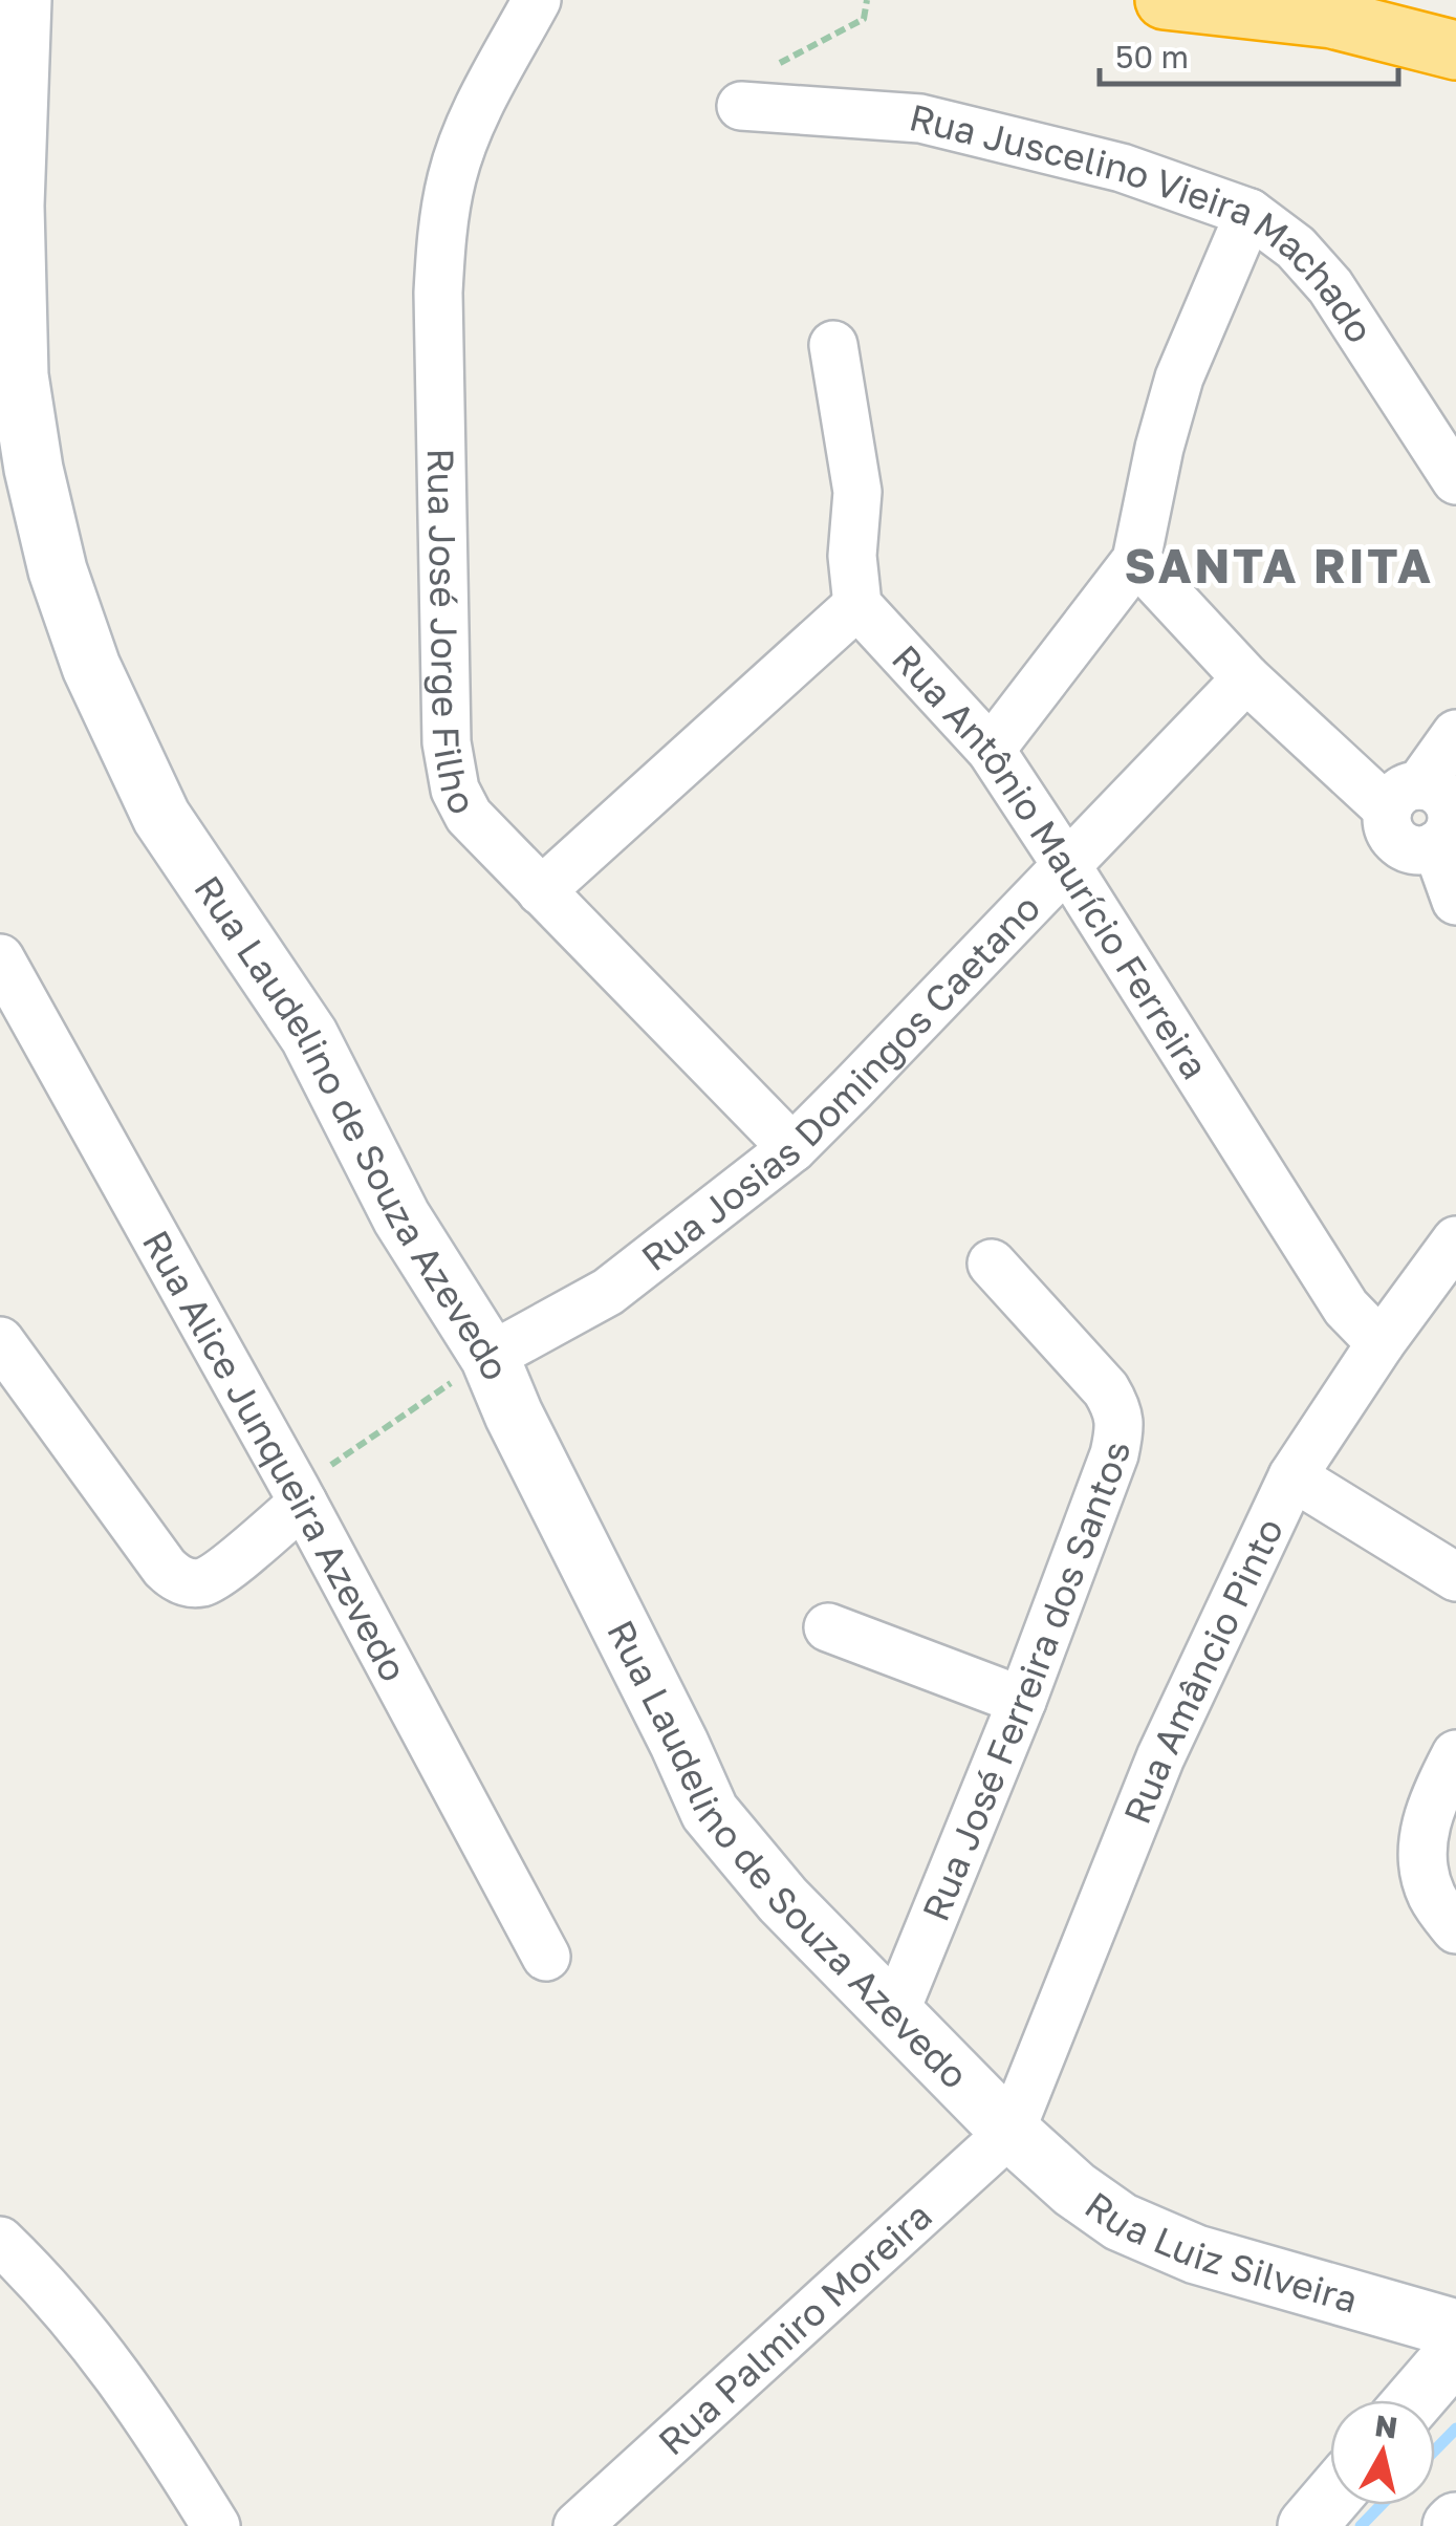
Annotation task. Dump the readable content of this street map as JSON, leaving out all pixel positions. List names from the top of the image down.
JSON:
{
  "streets": {
    "street": [
      "Rua Juscelino Vieira Machado",
      "Rua José Jorge Filho",
      "Rua Antônio Maurício Ferreira",
      "Rua Josias Domingos Caetano",
      "Rua Laudelino de Souza Azevedo",
      "Rua Alice Junqueira Azevedo",
      "Rua Amâncio Pinto",
      "Rua José Ferreira dos Santos",
      "Rua Luiz Silveira",
      "Rua Palmiro Moreira"
    ]
  },
  "crossings": [
    ["Rua José Jorge Filho", "Rua Josias Domingos Caetano"],
    ["Rua Antônio Maurício Ferreira", "Rua Josias Domingos Caetano"],
    ["Rua Antônio Maurício Ferreira", "Rua Amâncio Pinto"],
    ["Rua Josias Domingos Caetano", "Rua Laudelino de Souza Azevedo"],
    ["Rua Laudelino de Souza Azevedo", "Rua Amâncio Pinto"],
    ["Rua Laudelino de Souza Azevedo", "Rua José Ferreira dos Santos"],
    ["Rua Laudelino de Souza Azevedo", "Rua Luiz Silveira"],
    ["Rua Laudelino de Souza Azevedo", "Rua Palmiro Moreira"],
    ["Rua Amâncio Pinto", "Rua Luiz Silveira"],
    ["Rua Amâncio Pinto", "Rua Palmiro Moreira"],
    ["Rua Luiz Silveira", "Rua Palmiro Moreira"]
  ],
  "districts": ["SANTA RITA"],
  "scale_bar": "50 m",
  "north": "top"
}
